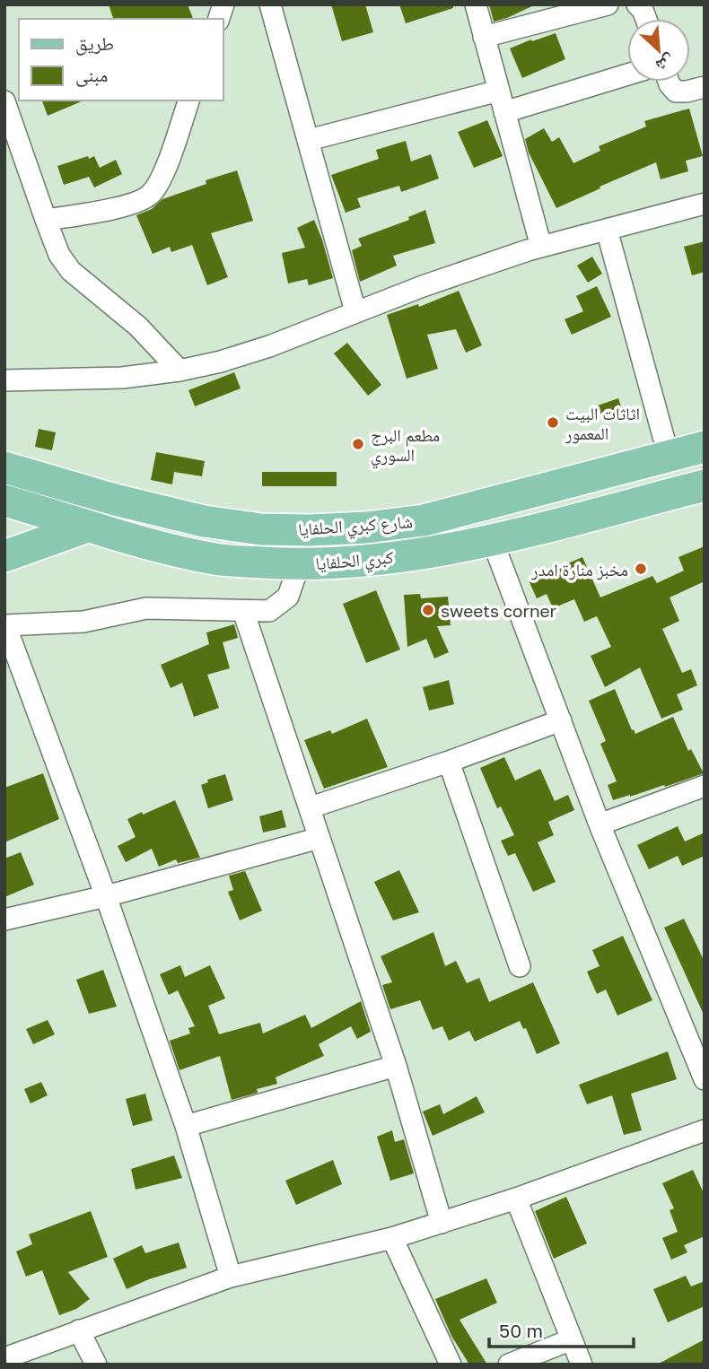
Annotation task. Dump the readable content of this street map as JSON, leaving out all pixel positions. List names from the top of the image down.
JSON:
{
  "streets": {
    "main road": ["شارع كبري الحلفايا", "كبري الحلفايا"]
  },
  "places": [
    "اثاثات البيت المعمور",
    "مطعم البرج السوري",
    "مخبز منارة امدر",
    "sweets corner"
  ],
  "legend": ["طريق", "مبنى"],
  "scale_bar": "50 m",
  "north": "bottom right"
}
